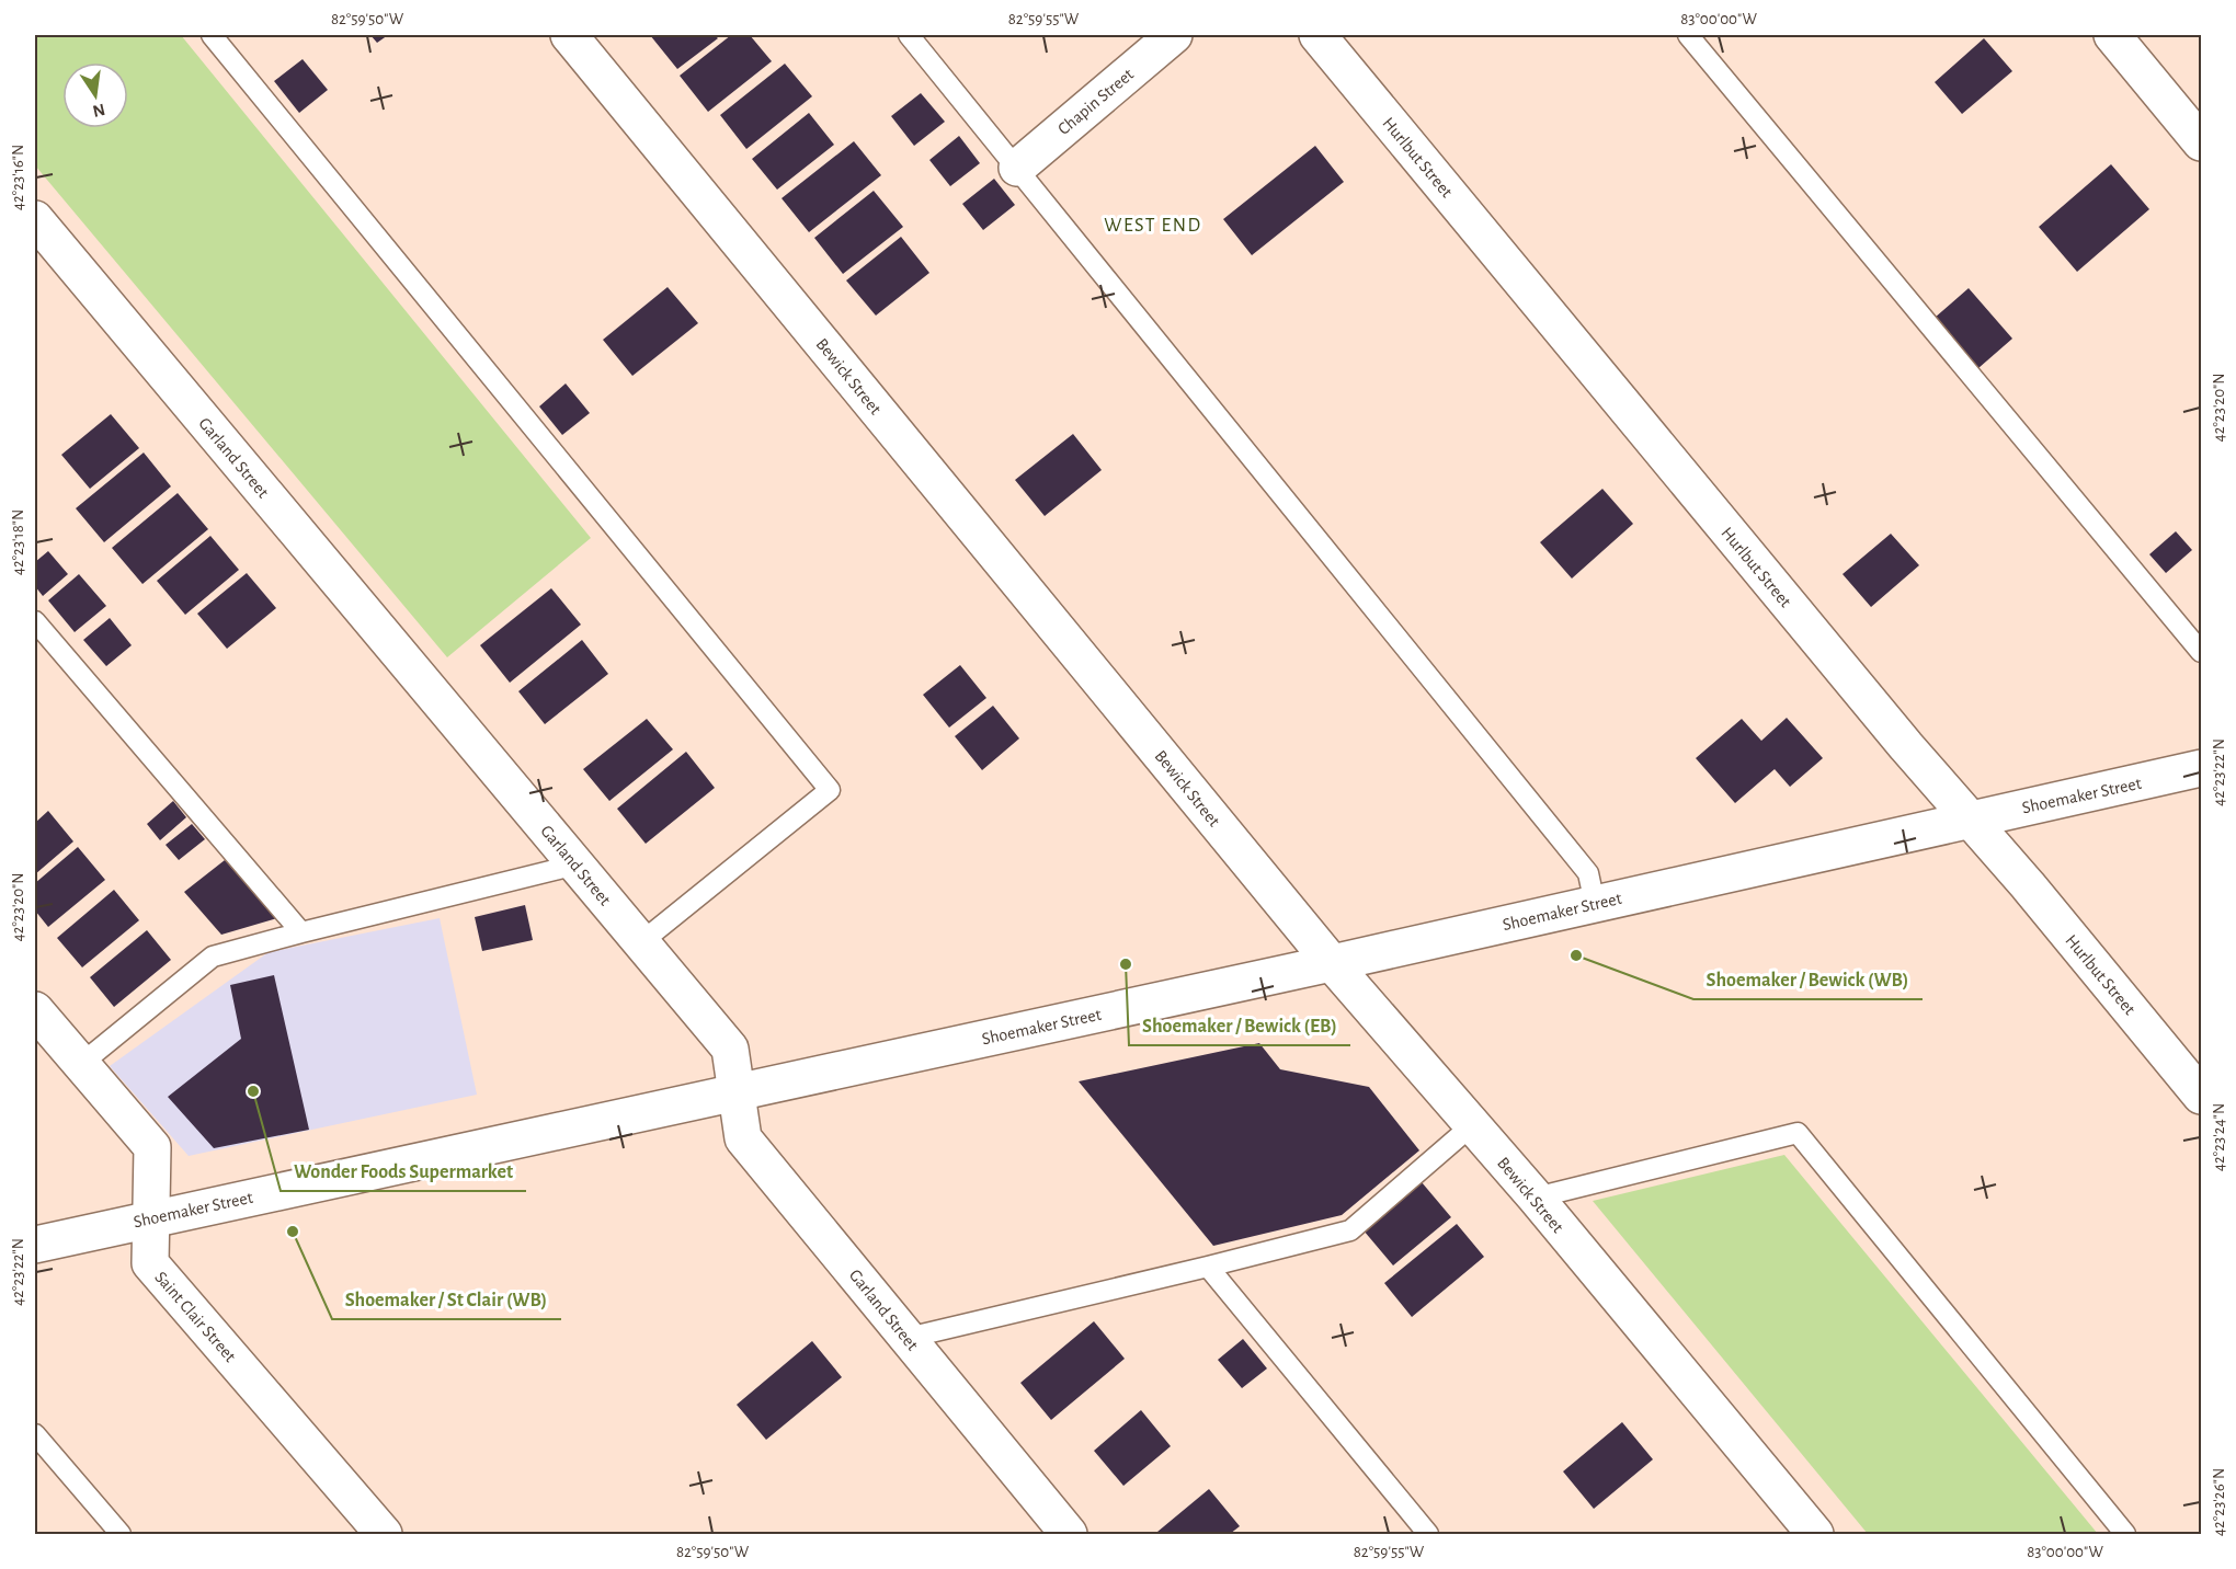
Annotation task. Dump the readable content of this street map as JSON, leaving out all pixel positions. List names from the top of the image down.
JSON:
{
  "streets": {
    "street": [
      "Chapin Street",
      "Hurlbut Street",
      "Bewick Street",
      "Garland Street",
      "Shoemaker Street",
      "Saint Clair Street"
    ]
  },
  "crossings": [
    ["Hurlbut Street", "Shoemaker Street"],
    ["Bewick Street", "Shoemaker Street"],
    ["Garland Street", "Shoemaker Street"],
    ["Shoemaker Street", "Saint Clair Street"]
  ],
  "districts": ["WEST END"],
  "places": [
    "Shoemaker / Bewick (WB)",
    "Shoemaker / Bewick (EB)",
    "Wonder Foods Supermarket",
    "Shoemaker / St Clair (WB)"
  ],
  "north": "bottom",
  "coordinates": [
    "82°59'50\"W",
    "82°59'55\"W",
    "83°00'00\"W",
    "42°23'16\"N",
    "42°23'20\"N",
    "42°23'18\"N",
    "42°23'22\"N",
    "42°23'24\"N",
    "42°23'26\"N"
  ]
}
